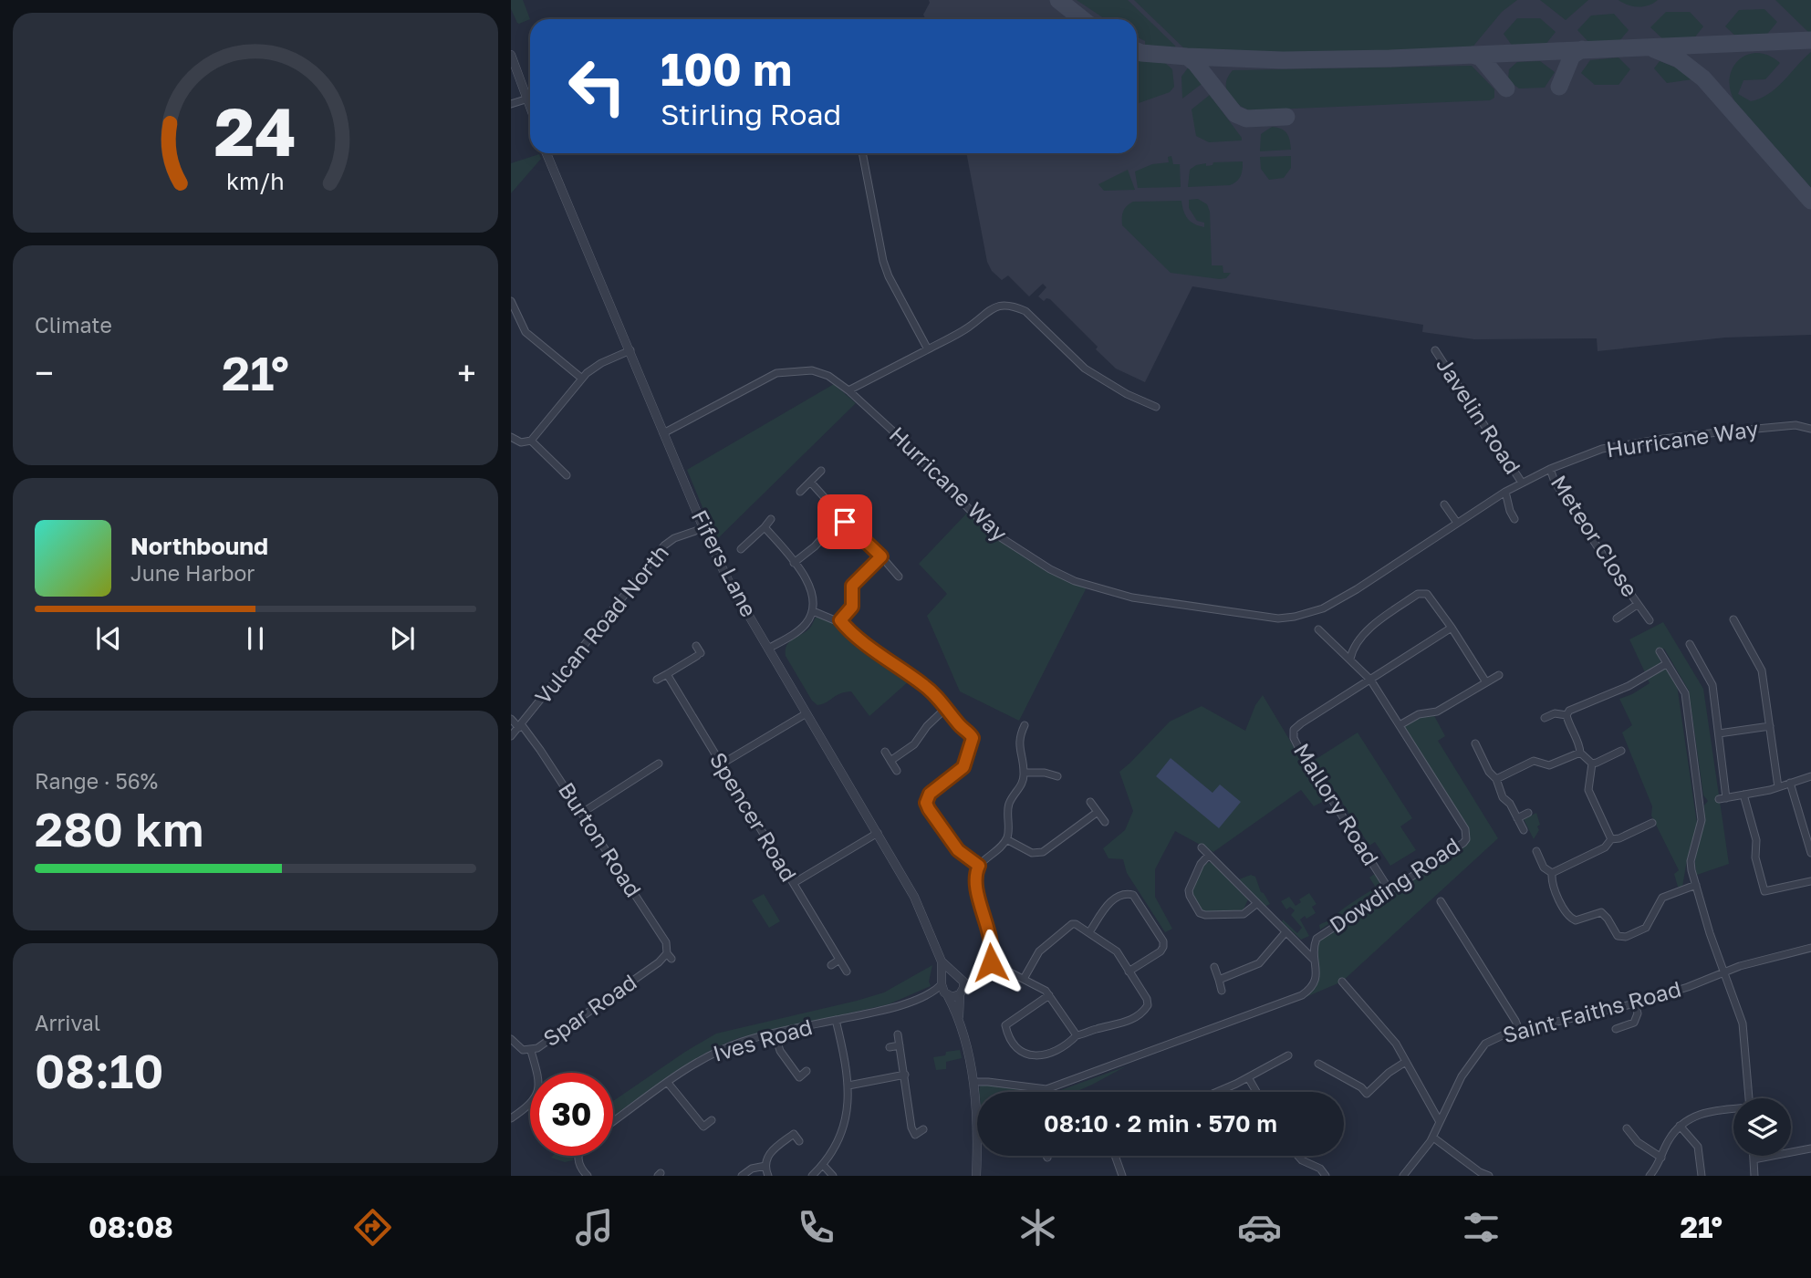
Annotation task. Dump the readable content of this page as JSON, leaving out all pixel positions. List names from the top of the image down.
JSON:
{
  "streets": {
    "street": [
      "Javelin Road",
      "Hurricane Way",
      "Meteor Close",
      "Fifers Lane",
      "Vulcan Road North",
      "Mallory Road",
      "Spencer Road",
      "Burton Road",
      "Dowding Road",
      "Spar Road",
      "Saint Faiths Road",
      "Ives Road"
    ]
  },
  "crossings": [
    ["Javelin Road", "Hurricane Way"],
    ["Hurricane Way", "Meteor Close"],
    ["Hurricane Way", "Fifers Lane"],
    ["Fifers Lane", "Vulcan Road North"],
    ["Fifers Lane", "Dowding Road"],
    ["Fifers Lane", "Ives Road"],
    ["Vulcan Road North", "Burton Road"],
    ["Mallory Road", "Dowding Road"],
    ["Burton Road", "Spar Road"]
  ],
  "page": {
    "turn": ["100 m", "Stirling Road"],
    "tile": [
      "Climate",
      ["Range · 56%", "280 km"],
      ["Arrival", "08:10"]
    ],
    "heat": ["−", "21°", "+"],
    "song": ["Northbound", "June Harbor"],
    "limit": "30",
    "trip": "08:10 · 2 min · 570 m",
    "tabs": ["08:08", "21°"],
    "gauge": ["24", "km/h"]
  }
}
